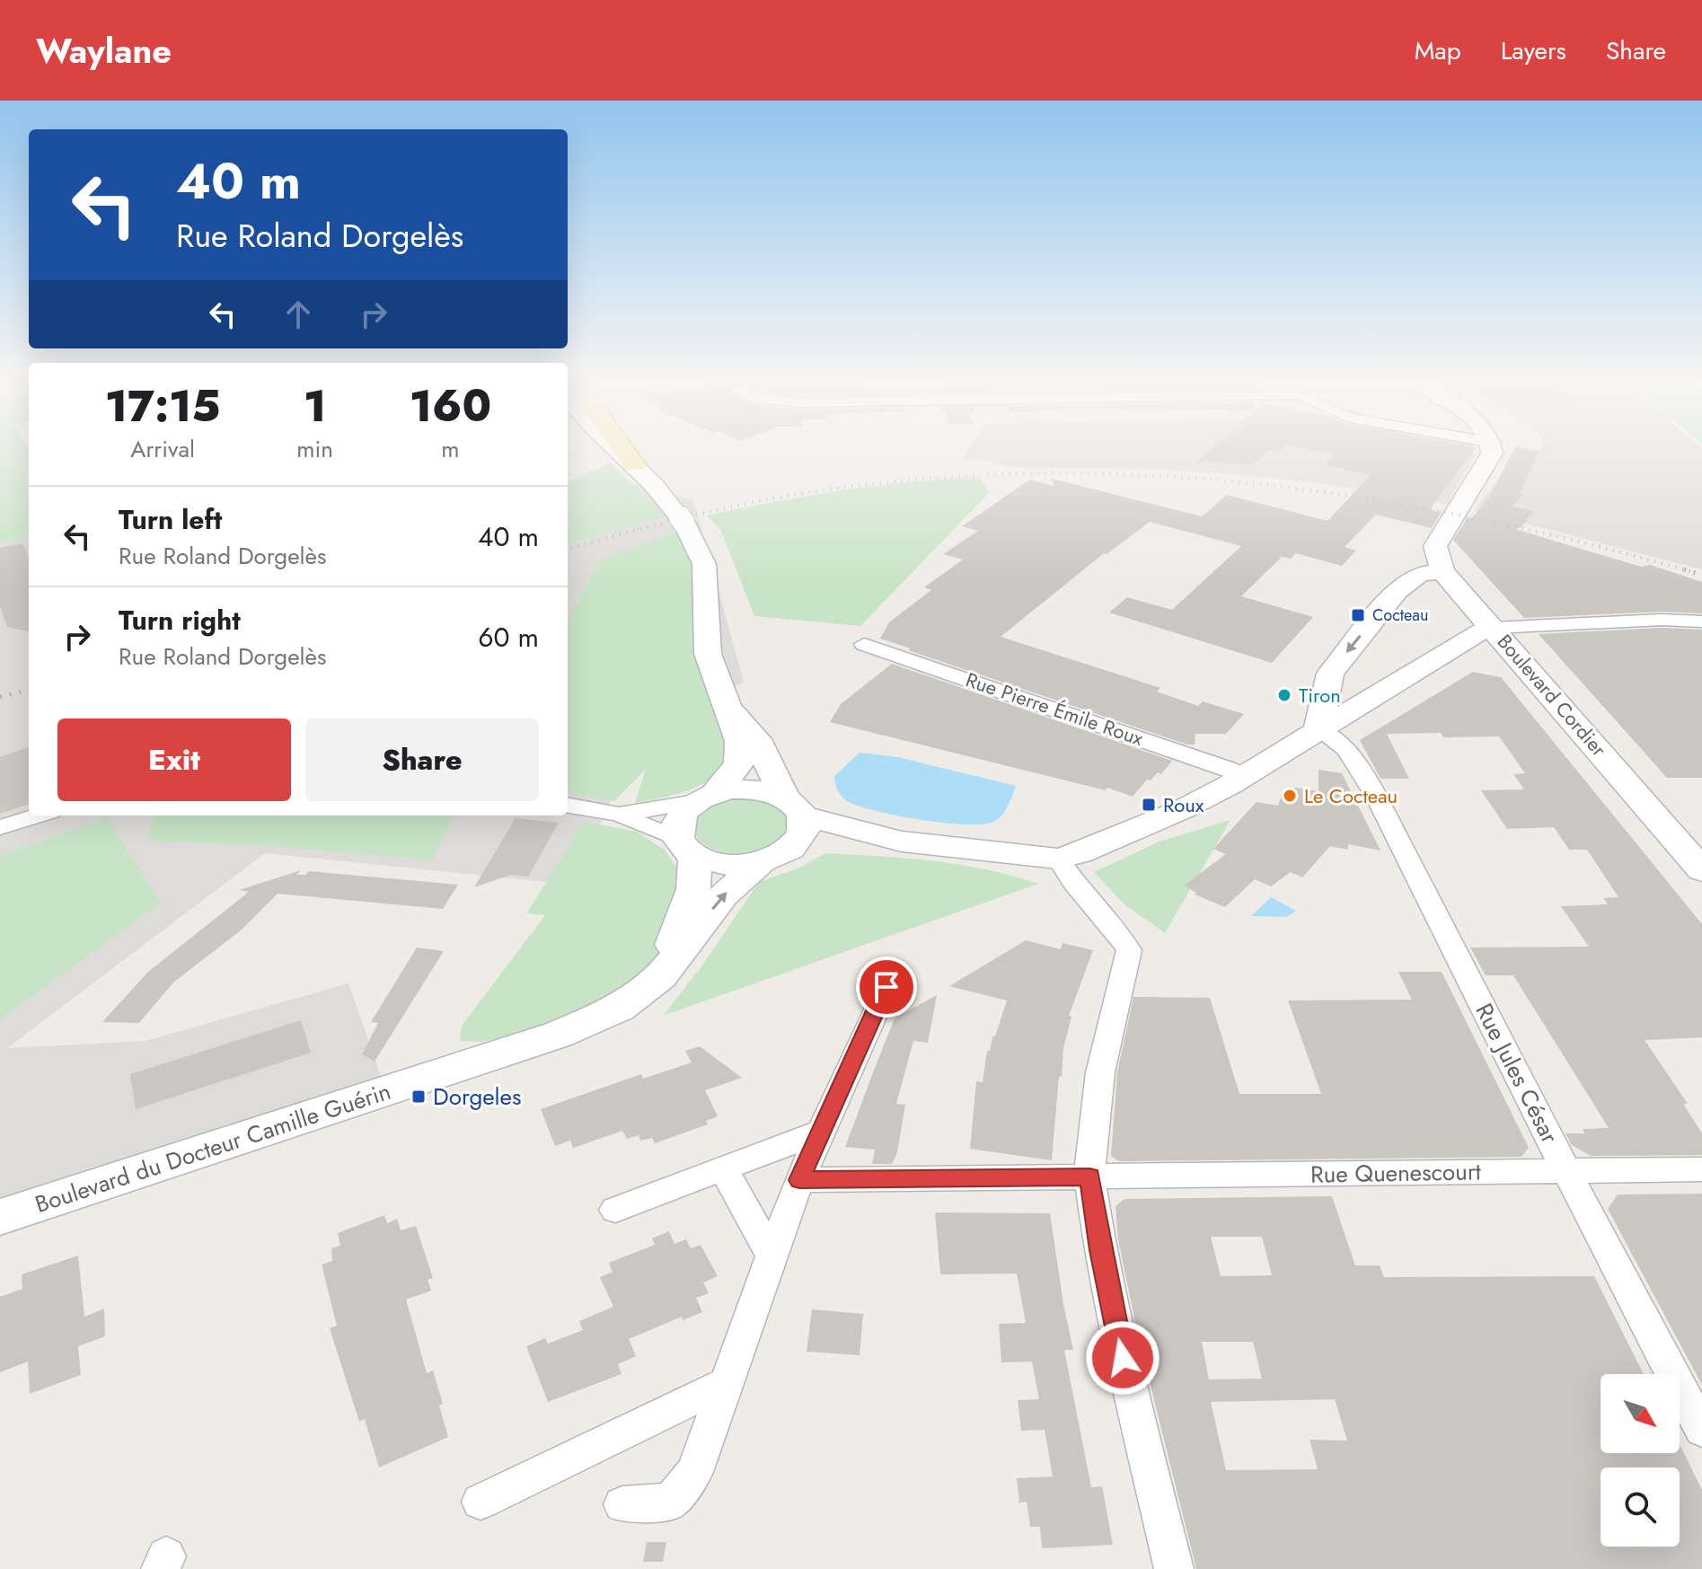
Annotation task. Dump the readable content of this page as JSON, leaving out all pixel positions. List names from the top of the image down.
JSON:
{
  "streets": {
    "main road": ["Boulevard Cordier", "Boulevard du Docteur Camille Guérin"],
    "street": ["Rue Pierre Émile Roux", "Rue Jules César", "Rue Quenescourt"]
  },
  "crossings": [
    ["Boulevard Cordier", "Boulevard du Docteur Camille Guérin"],
    ["Rue Pierre Émile Roux", "Boulevard du Docteur Camille Guérin"],
    ["Rue Jules César", "Boulevard du Docteur Camille Guérin"],
    ["Rue Jules César", "Rue Quenescourt"]
  ],
  "places": {
    "transit": ["Cocteau", "Roux", "Dorgeles"],
    "other": ["Tiron", "Le Cocteau"]
  },
  "north": "bottom right",
  "page": {
    "header": "Waylane",
    "nav": ["Map", "Layers", "Share"],
    "turn": ["40 m", "Rue Roland Dorgelès"],
    "eta": [
      "17:15",
      "Arrival",
      "1",
      "min",
      "160",
      "m"
    ],
    "list": [
      {
        "name": "Turn left",
        "note": "Rue Roland Dorgelès",
        "value": "40 m"
      },
      {
        "name": "Turn right",
        "note": "Rue Roland Dorgelès",
        "value": "60 m"
      }
    ],
    "buttons": ["Exit", "Share"]
  }
}
